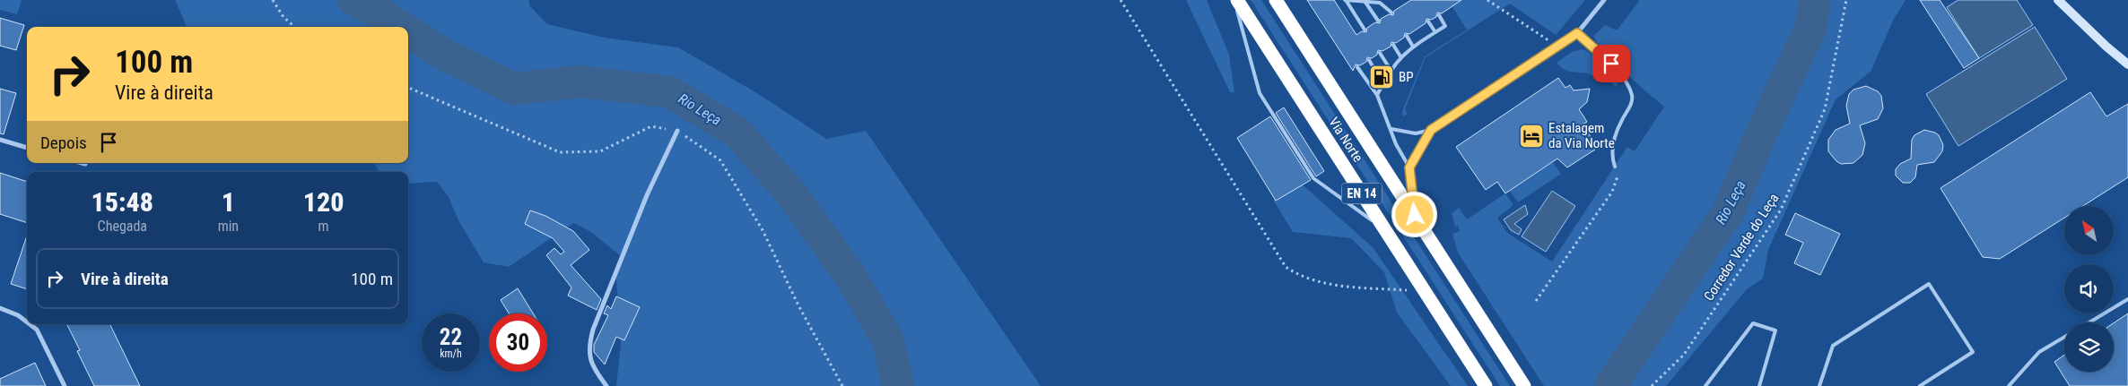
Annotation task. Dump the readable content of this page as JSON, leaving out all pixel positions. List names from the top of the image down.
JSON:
{
  "streets": {
    "highway": ["Via Norte", "EN 14"],
    "path": ["Corredor Verde do Leça"]
  },
  "water": ["Rio Leça"],
  "places": {
    "fuel station": ["BP"],
    "hotel": ["Estalagem da Via Norte"]
  },
  "north": "top left",
  "page": {
    "turn": ["100 m", "Vire à direita"],
    "then": "Depois",
    "eta": [
      "15:48",
      "Chegada",
      "1",
      "min",
      "120",
      "m"
    ],
    "list": [
      {
        "name": "Vire à direita",
        "value": "100 m"
      }
    ],
    "speed": "22 km/h",
    "limit": "30"
  }
}
